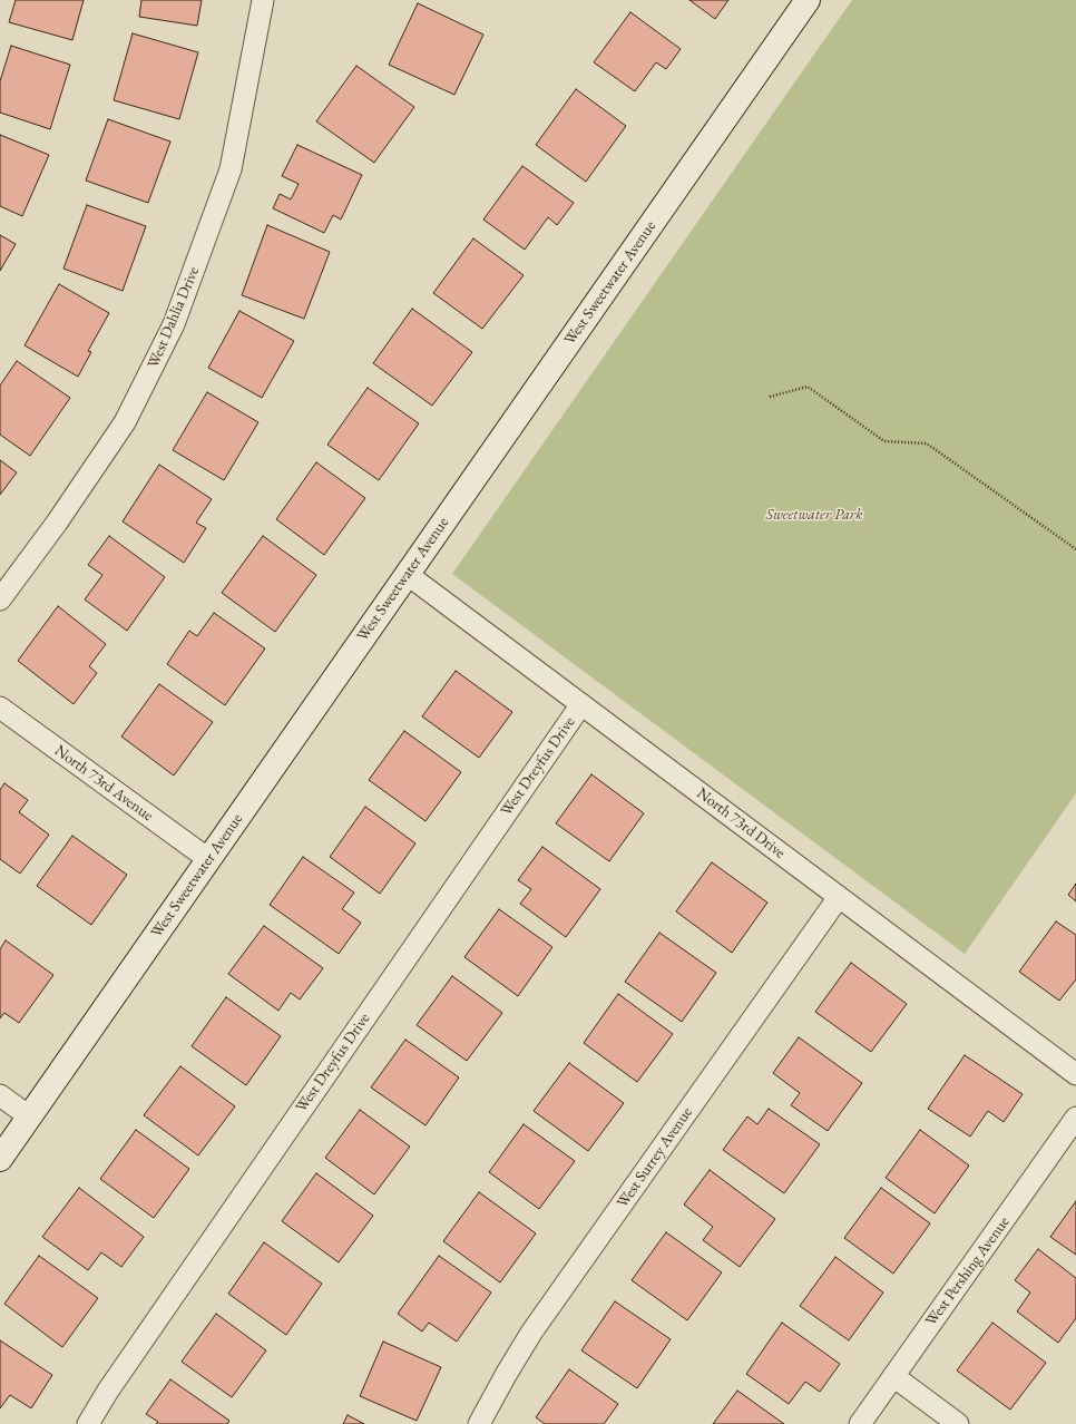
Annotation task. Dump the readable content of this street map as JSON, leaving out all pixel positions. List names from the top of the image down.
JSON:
{
  "streets": {
    "street": [
      "West Sweetwater Avenue",
      "West Dahlia Drive",
      "West Dreyfus Drive",
      "North 73rd Avenue",
      "North 73rd Drive",
      "West Surrey Avenue",
      "West Pershing Avenue"
    ]
  },
  "crossings": [
    ["West Sweetwater Avenue", "North 73rd Avenue"],
    ["West Sweetwater Avenue", "North 73rd Drive"],
    ["West Dreyfus Drive", "North 73rd Drive"],
    ["North 73rd Drive", "West Surrey Avenue"]
  ],
  "parks": ["Sweetwater Park"]
}
